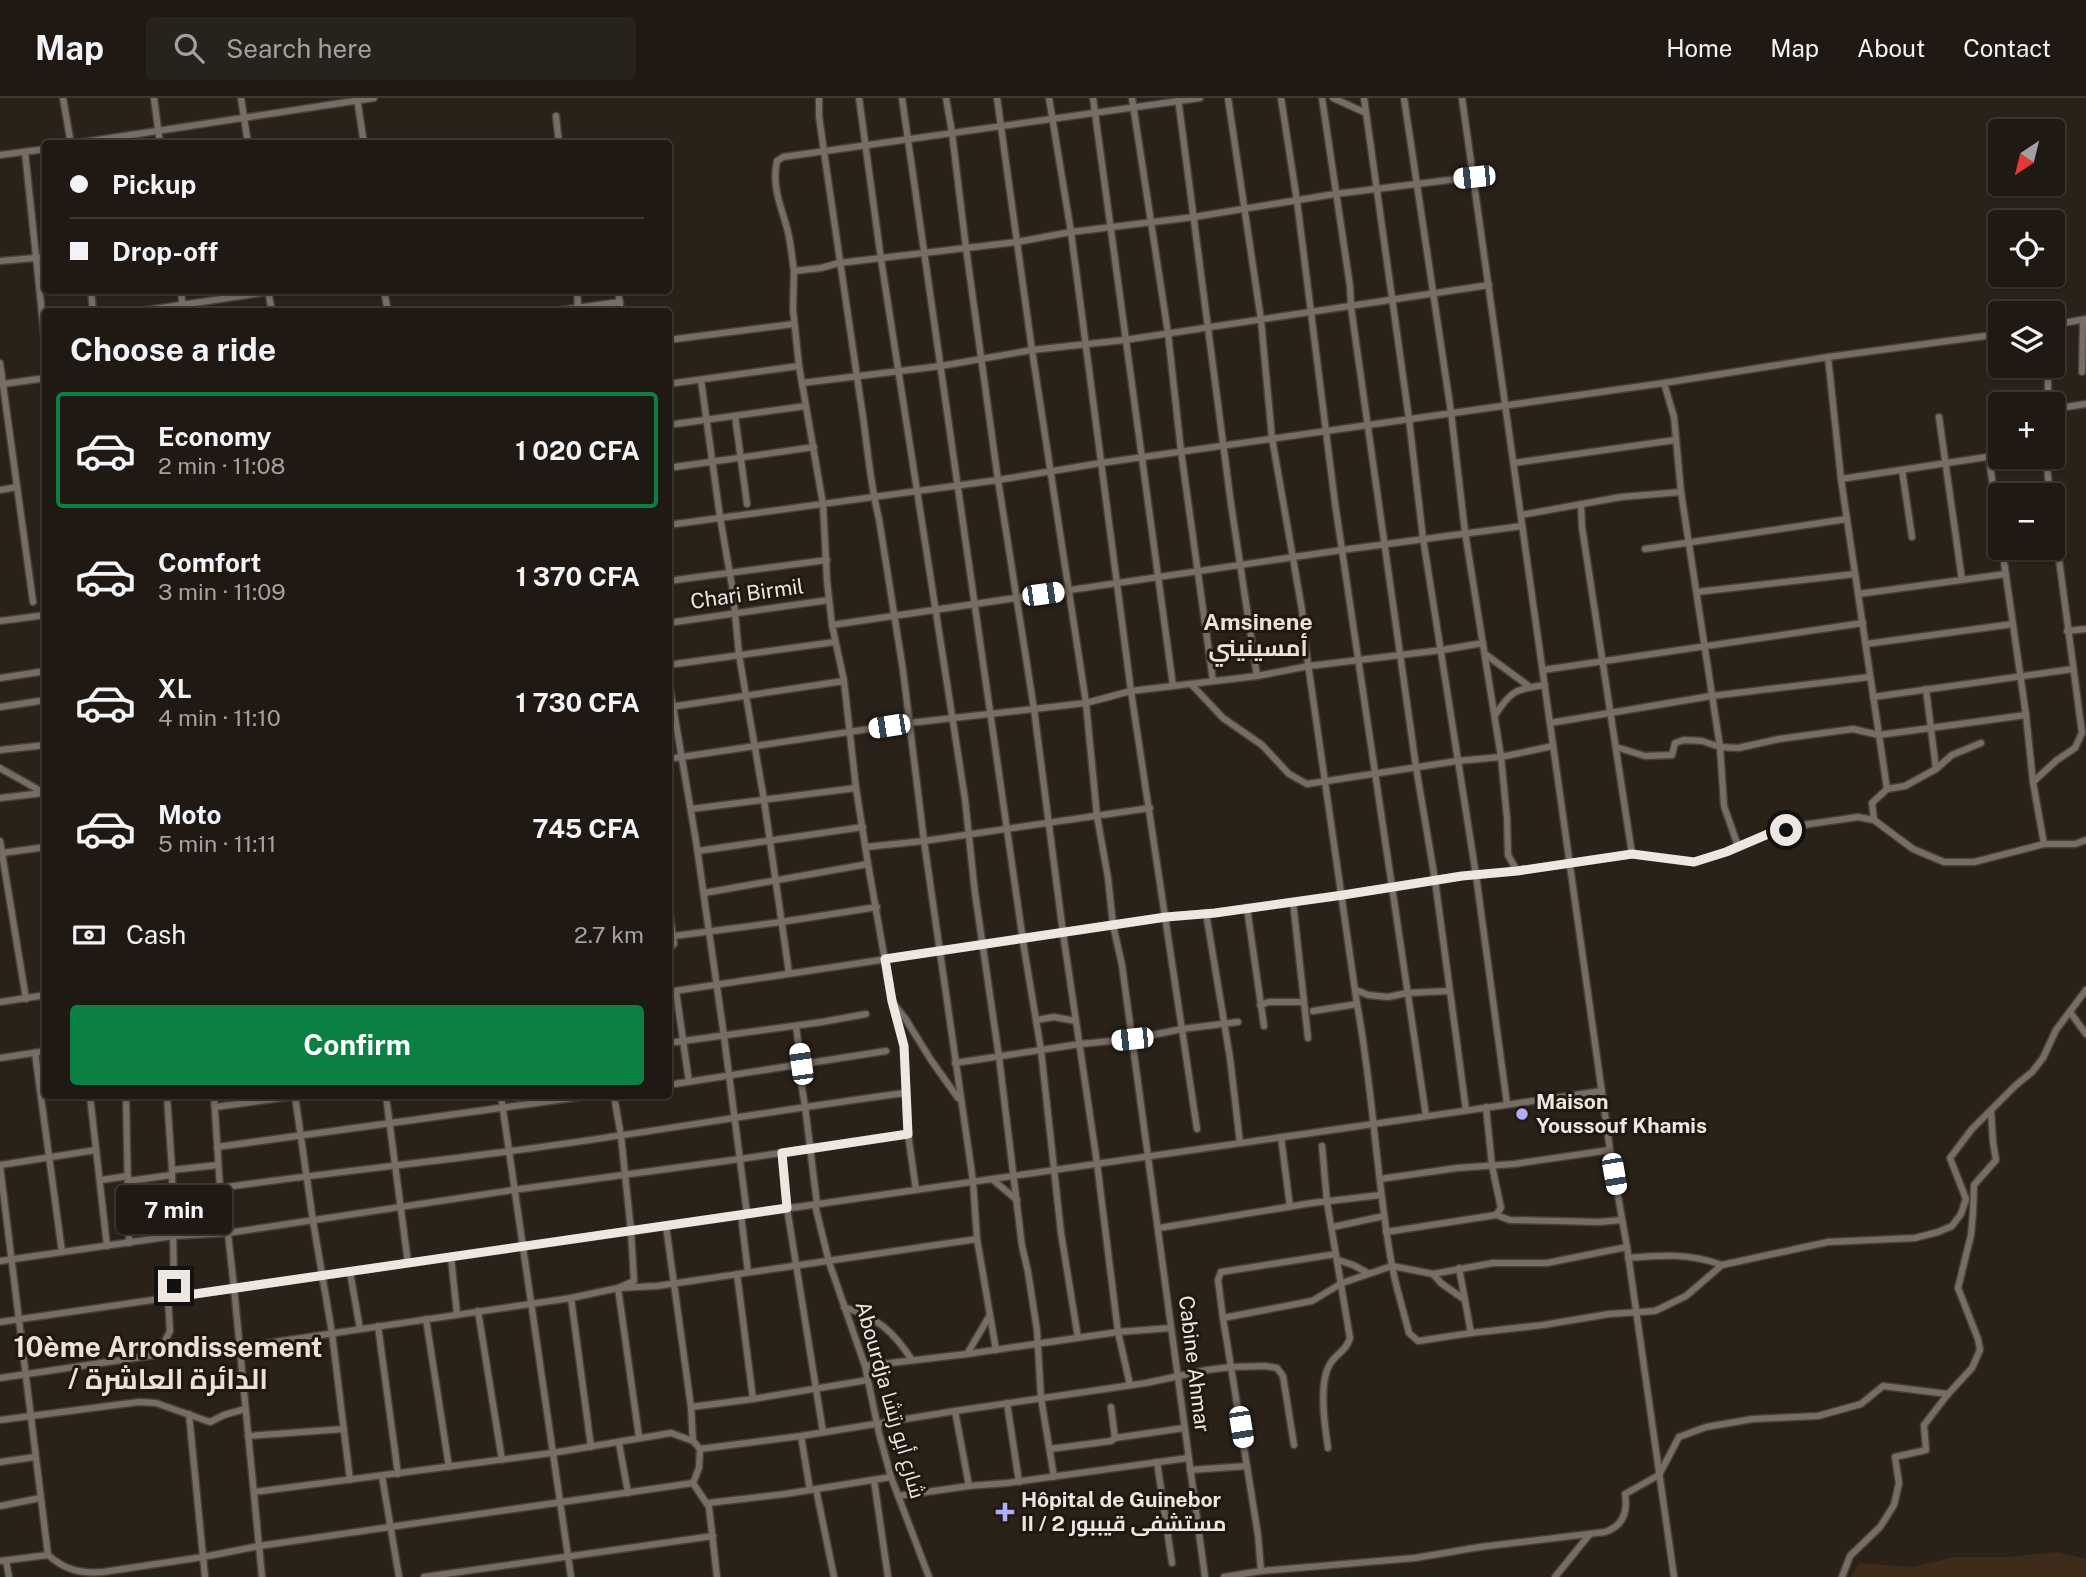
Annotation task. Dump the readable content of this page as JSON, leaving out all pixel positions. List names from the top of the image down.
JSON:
{
  "streets": {
    "street": ["Chari Birmil", "Cabine Ahmar", "Abourdja شارع أبو رتشا"]
  },
  "districts": ["Amsinene أمسينيني", "10ème Arrondissement / الدائرة العاشرة"],
  "places": {
    "other": ["Maison Youssouf Khamis"],
    "health": ["Hôpital de Guinebor II / مستشفى قيببور 2"]
  },
  "north": "bottom left",
  "page": {
    "header": "Map",
    "search": "Search here",
    "nav": [
      "Home",
      "Map",
      "About",
      "Contact"
    ],
    "map_buttons": ["+", "−"],
    "banner": ["Pickup", "Drop-off"],
    "heading": "Choose a ride",
    "list": [
      {
        "name": "Economy",
        "note": "2 min · 11:08",
        "value": "1 020 CFA"
      },
      {
        "name": "Comfort",
        "note": "3 min · 11:09",
        "value": "1 370 CFA"
      },
      {
        "name": "XL",
        "note": "4 min · 11:10",
        "value": "1 730 CFA"
      },
      {
        "name": "Moto",
        "note": "5 min · 11:11",
        "value": "745 CFA"
      }
    ],
    "pay": ["Cash", "2.7 km"],
    "buttons": "Confirm",
    "bubble": "7 min"
  }
}
